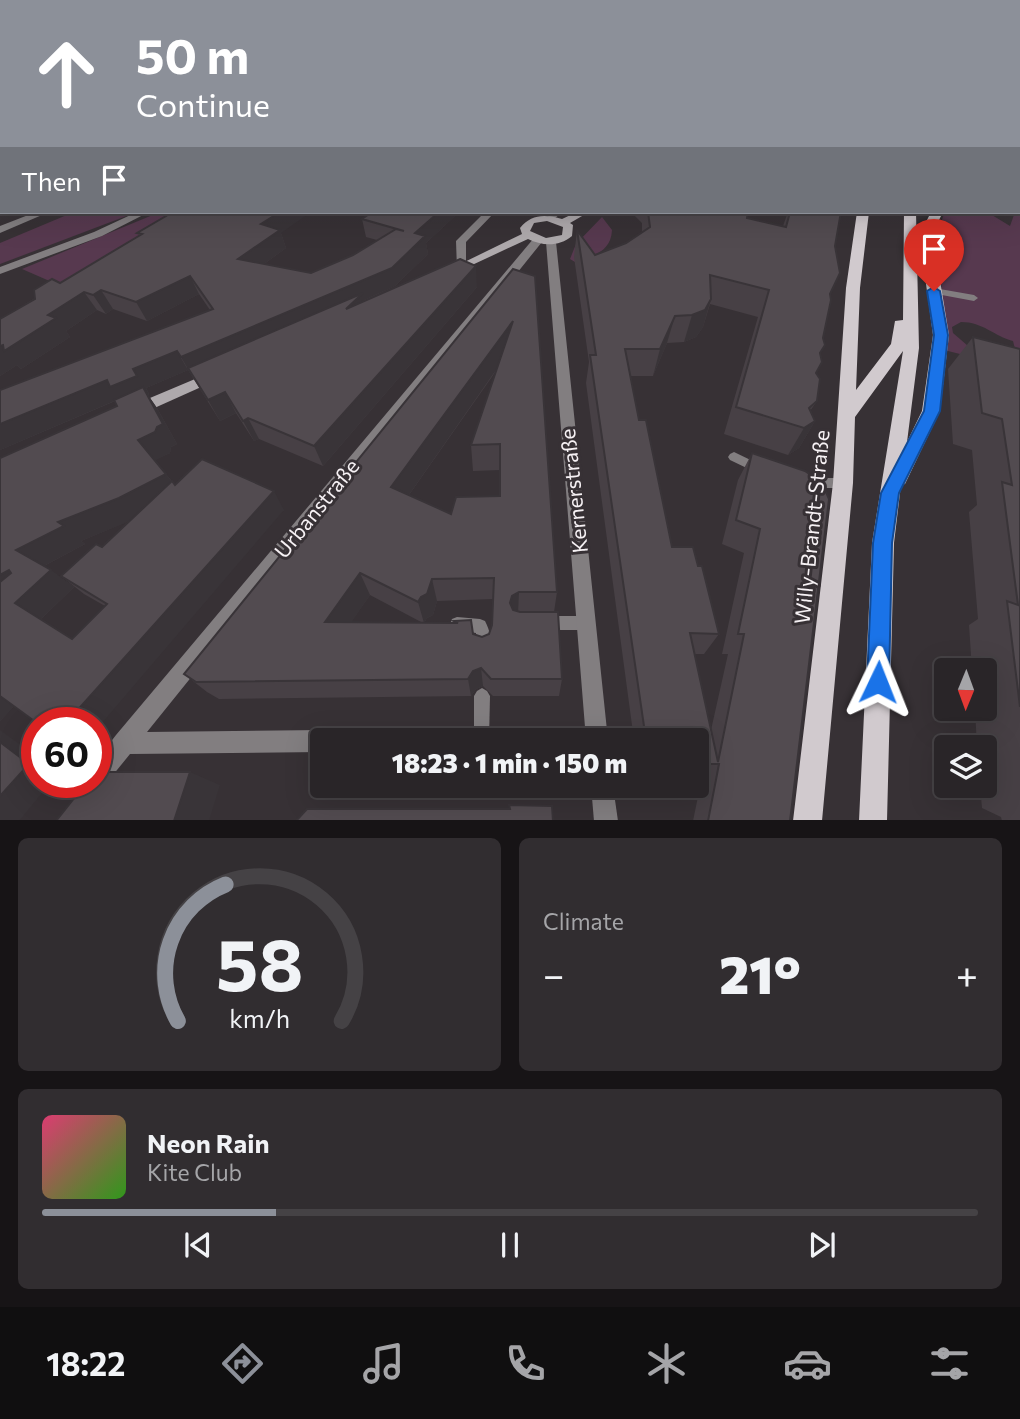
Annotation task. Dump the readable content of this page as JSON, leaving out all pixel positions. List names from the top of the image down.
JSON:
{
  "streets": {
    "main road": ["Willy-Brandt-Straße"],
    "street": ["Kernerstraße", "Urbanstraße"]
  },
  "crossings": [
    ["Kernerstraße", "Urbanstraße"]
  ],
  "north": "bottom",
  "page": {
    "turn": ["50 m", "Continue"],
    "then": "Then",
    "limit": "60",
    "trip": "18:23 · 1 min · 150 m",
    "tile": "Climate",
    "heat": ["−", "21°", "+"],
    "song": ["Neon Rain", "Kite Club"],
    "tabs": "18:22",
    "gauge": ["58", "km/h"]
  }
}
